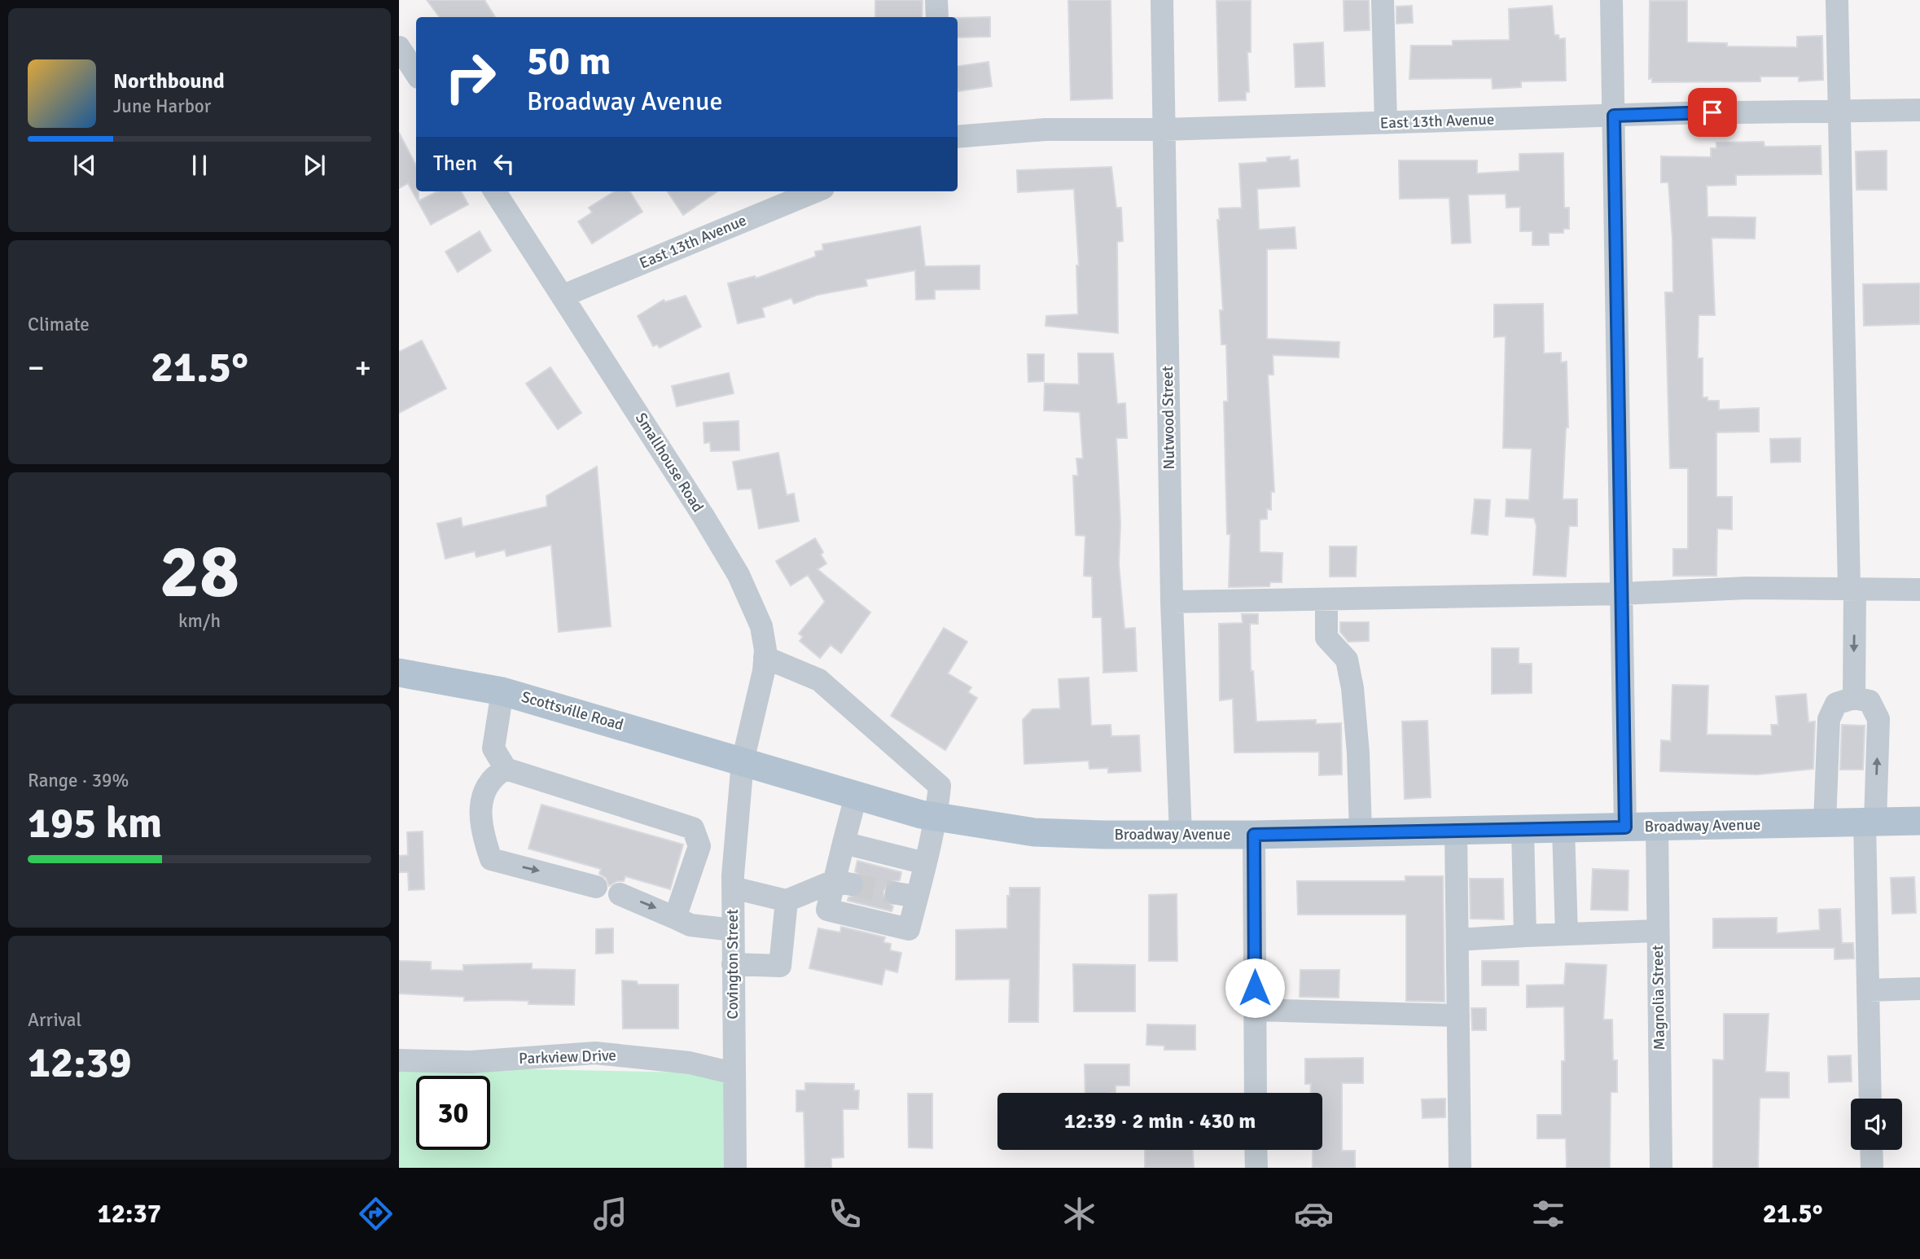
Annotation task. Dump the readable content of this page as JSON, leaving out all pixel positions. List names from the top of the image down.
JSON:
{
  "streets": {
    "main road": ["Scottsville Road", "Broadway Avenue"],
    "street": [
      "East 13th Avenue",
      "Nutwood Street",
      "Smallhouse Road",
      "Covington Street",
      "Magnolia Street",
      "Parkview Drive"
    ]
  },
  "crossings": [
    ["East 13th Avenue", "Nutwood Street"],
    ["East 13th Avenue", "Smallhouse Road"],
    ["Nutwood Street", "Broadway Avenue"],
    ["Smallhouse Road", "Scottsville Road"],
    ["Smallhouse Road", "Broadway Avenue"],
    ["Smallhouse Road", "Covington Street"],
    ["Scottsville Road", "Broadway Avenue"],
    ["Scottsville Road", "Covington Street"],
    ["Broadway Avenue", "Covington Street"],
    ["Broadway Avenue", "Magnolia Street"],
    ["Covington Street", "Parkview Drive"]
  ],
  "page": {
    "turn": ["50 m", "Broadway Avenue"],
    "song": ["Northbound", "June Harbor"],
    "then": "Then",
    "tile": [
      "Climate",
      ["28", "km/h"],
      ["Range · 39%", "195 km"],
      ["Arrival", "12:39"]
    ],
    "heat": ["−", "21.5°", "+"],
    "limit": "30",
    "trip": "12:39 · 2 min · 430 m",
    "tabs": ["12:37", "21.5°"]
  }
}
